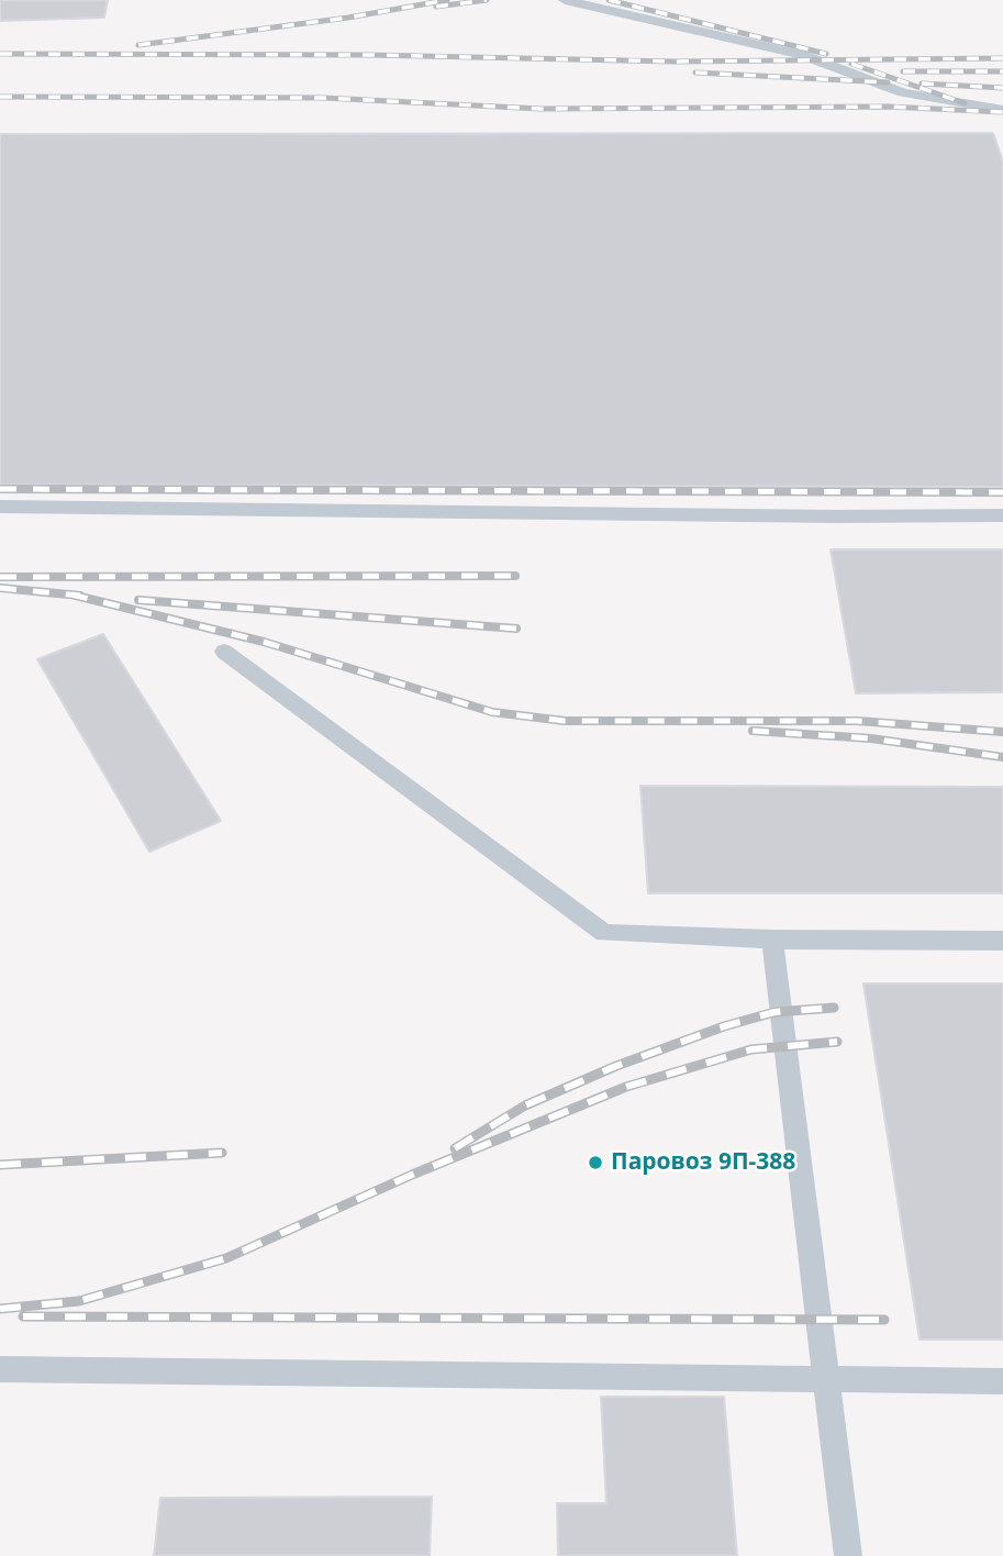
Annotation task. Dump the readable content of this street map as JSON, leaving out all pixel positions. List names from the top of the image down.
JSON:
{
  "places": ["Паровоз 9П-388"]
}
